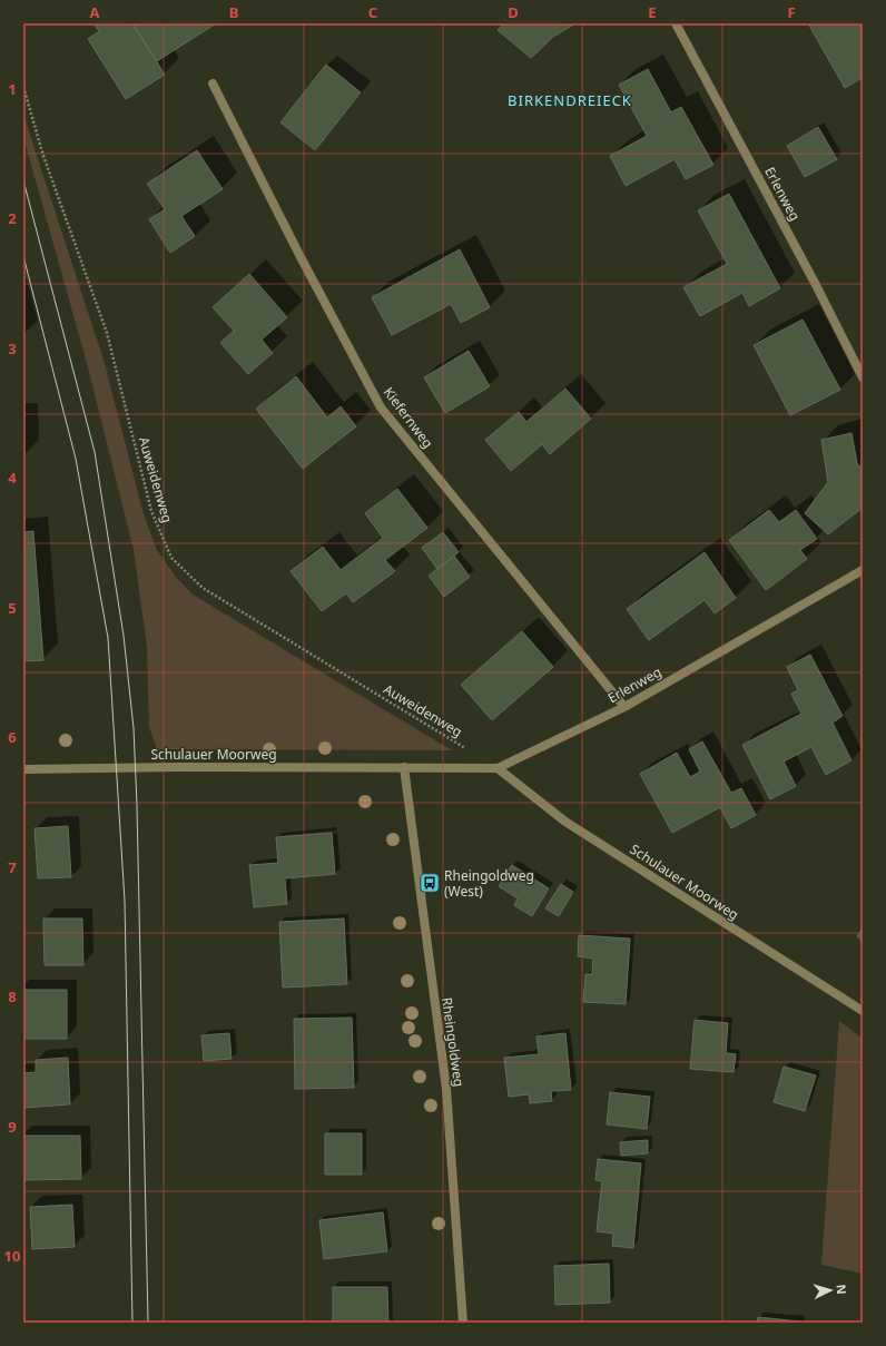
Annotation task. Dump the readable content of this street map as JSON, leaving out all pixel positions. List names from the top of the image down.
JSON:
{
  "streets": {
    "street": [
      "Erlenweg",
      "Kiefernweg",
      "Schulauer Moorweg",
      "Rheingoldweg"
    ],
    "path": ["Auweidenweg"]
  },
  "crossings": [
    ["Erlenweg", "Kiefernweg"],
    ["Erlenweg", "Schulauer Moorweg"],
    ["Erlenweg", "Rheingoldweg"],
    ["Schulauer Moorweg", "Rheingoldweg"]
  ],
  "districts": ["BIRKENDREIECK"],
  "places": {
    "bus stop": ["Rheingoldweg (West)"]
  },
  "north": "right",
  "grid": {
    "columns": [
      "A",
      "B",
      "C",
      "D",
      "E",
      "F"
    ],
    "rows": [
      "1",
      "2",
      "3",
      "4",
      "5",
      "6",
      "7",
      "8",
      "9",
      "10"
    ]
  }
}
